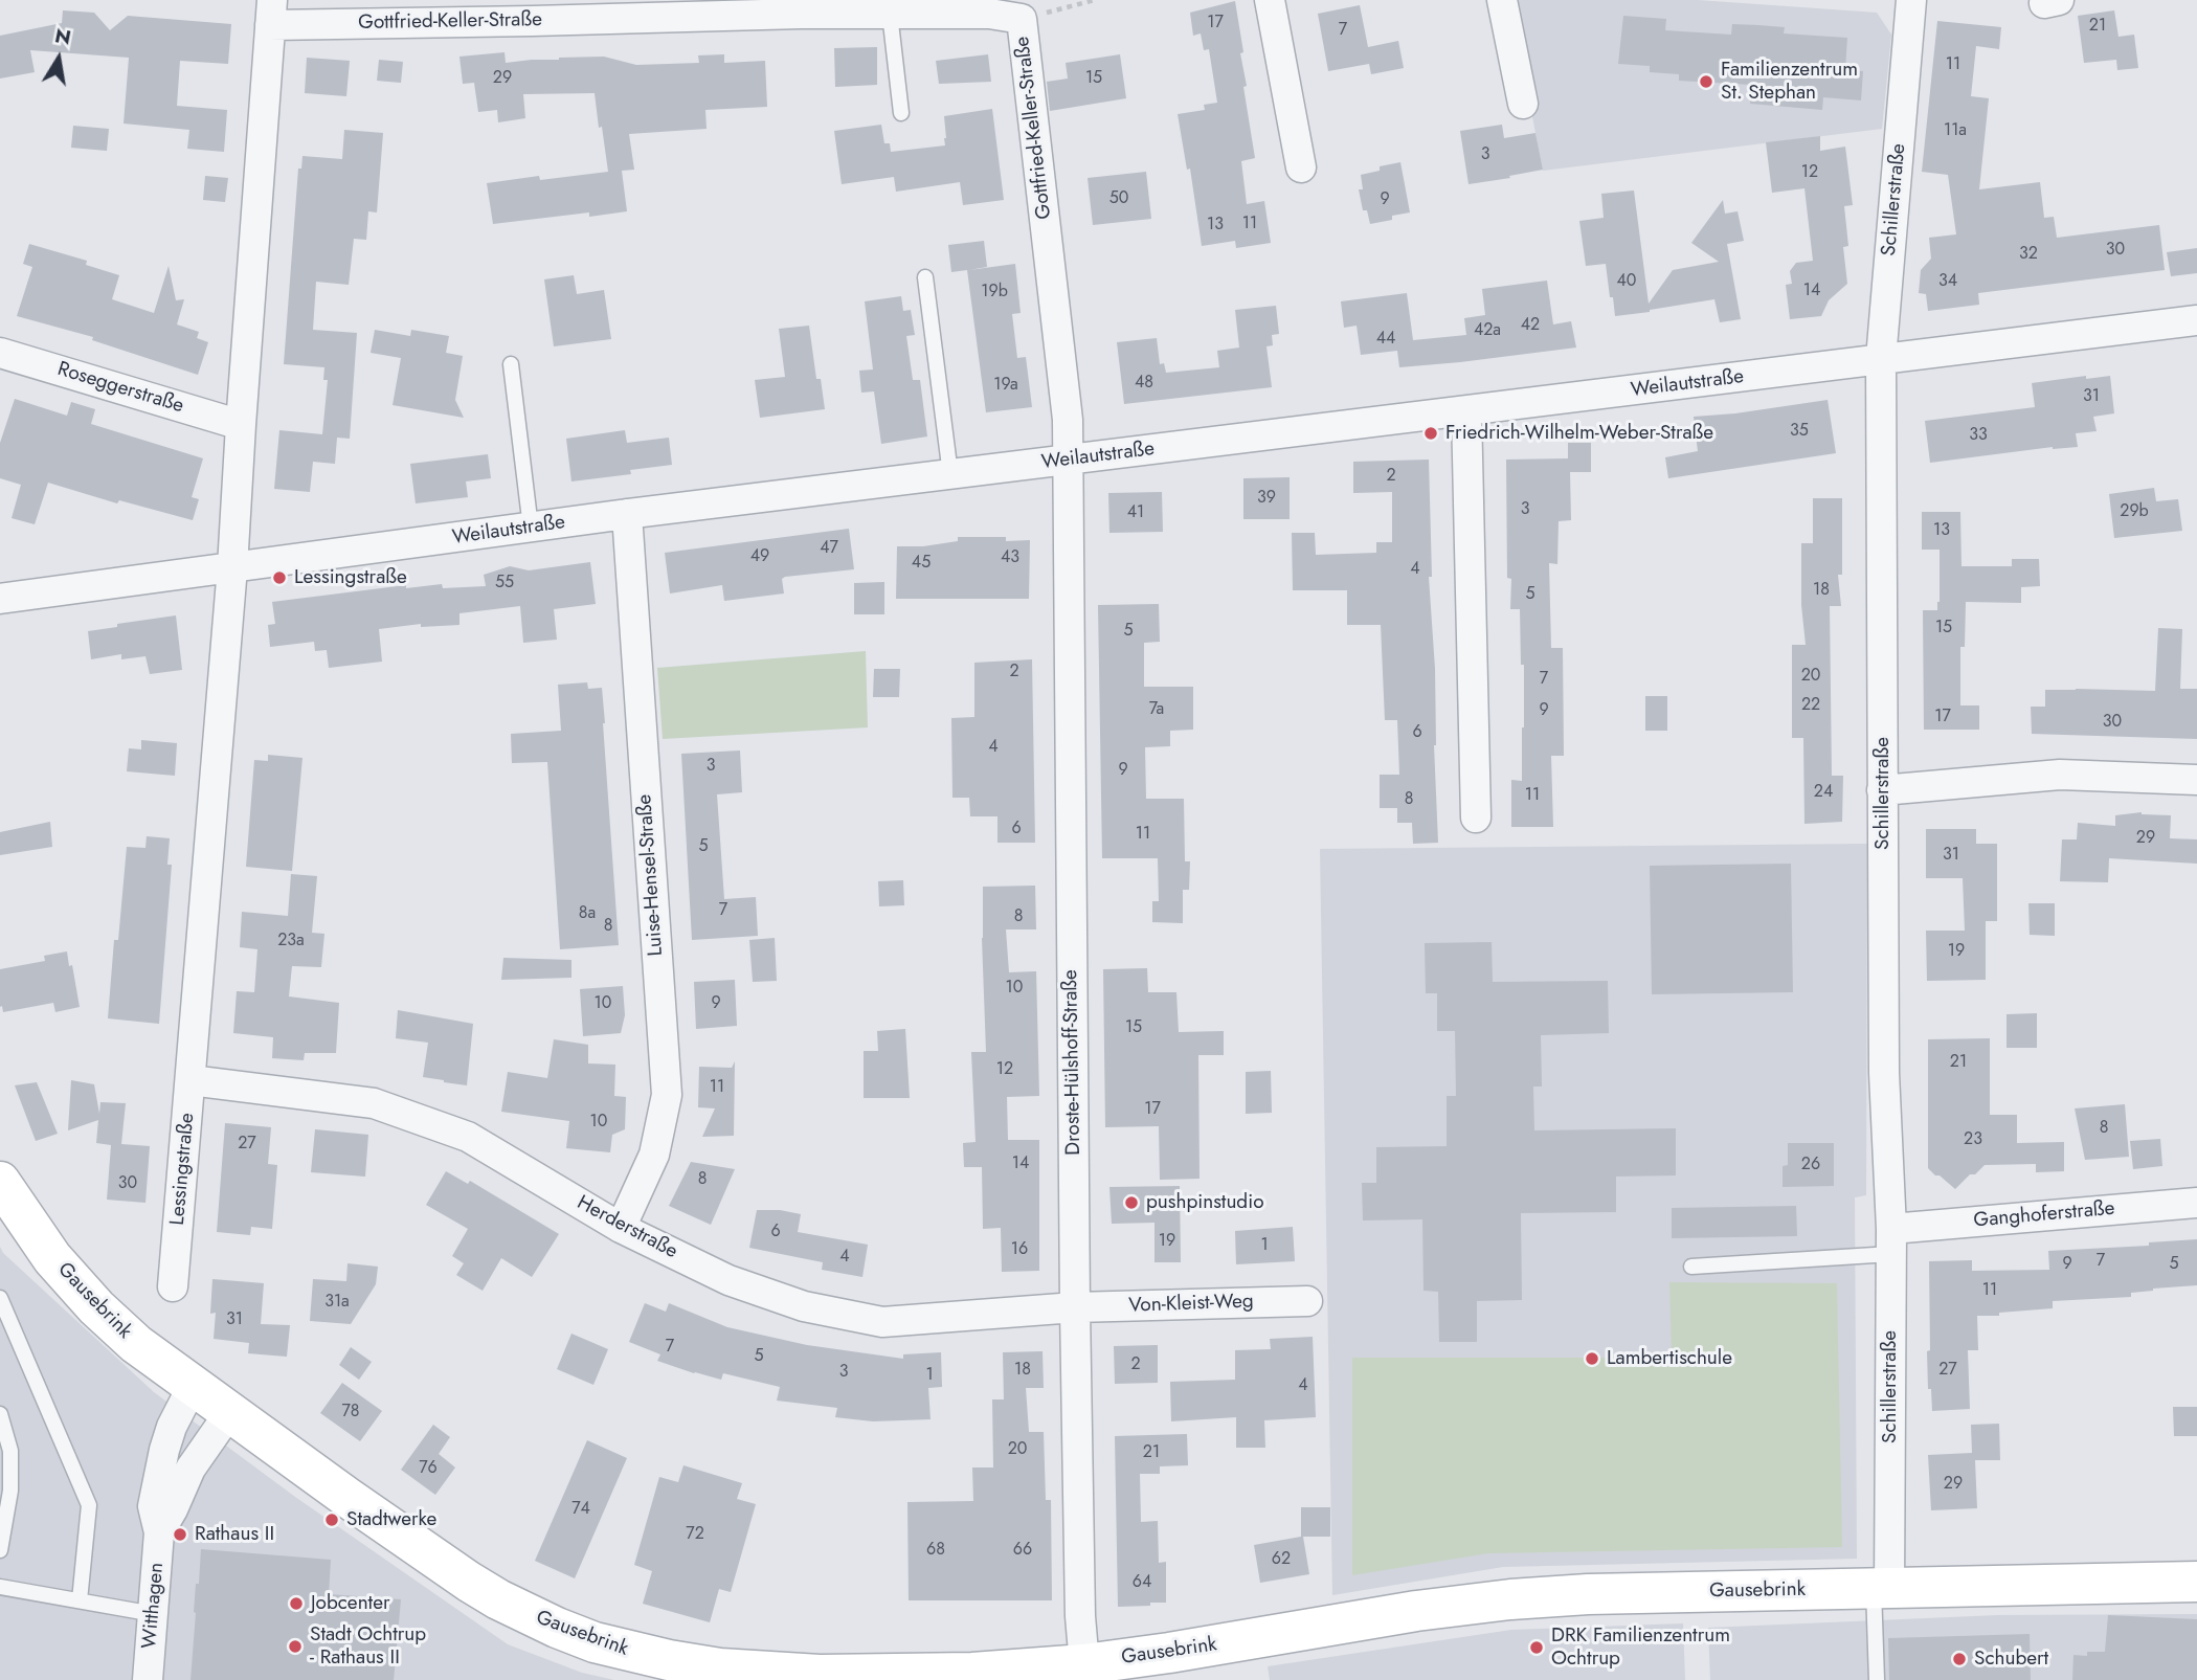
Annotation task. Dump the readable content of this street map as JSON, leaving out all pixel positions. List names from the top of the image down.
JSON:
{
  "streets": {
    "main road": ["Gausebrink"],
    "street": [
      "Gottfried-Keller-Straße",
      "Schillerstraße",
      "Weilautstraße",
      "Roseggerstraße",
      "Luise-Hensel-Straße",
      "Droste-Hülshoff-Straße",
      "Lessingstraße",
      "Ganghoferstraße",
      "Herderstraße",
      "Von-Kleist-Weg",
      "Witthagen"
    ]
  },
  "crossings": [
    ["Gottfried-Keller-Straße", "Weilautstraße"],
    ["Gottfried-Keller-Straße", "Droste-Hülshoff-Straße"],
    ["Gottfried-Keller-Straße", "Lessingstraße"],
    ["Schillerstraße", "Weilautstraße"],
    ["Schillerstraße", "Ganghoferstraße"],
    ["Schillerstraße", "Gausebrink"],
    ["Weilautstraße", "Luise-Hensel-Straße"],
    ["Weilautstraße", "Droste-Hülshoff-Straße"],
    ["Weilautstraße", "Lessingstraße"],
    ["Roseggerstraße", "Lessingstraße"],
    ["Luise-Hensel-Straße", "Herderstraße"],
    ["Droste-Hülshoff-Straße", "Herderstraße"],
    ["Droste-Hülshoff-Straße", "Gausebrink"],
    ["Droste-Hülshoff-Straße", "Von-Kleist-Weg"],
    ["Lessingstraße", "Herderstraße"],
    ["Herderstraße", "Von-Kleist-Weg"],
    ["Gausebrink", "Witthagen"]
  ],
  "places": [
    "Familienzentrum St. Stephan",
    "Friedrich-Wilhelm-Weber-Straße",
    "Lessingstraße",
    "pushpinstudio",
    "Lambertischule",
    "Stadtwerke",
    "Rathaus II",
    "Jobcenter",
    "Stadt Ochtrup - Rathaus II",
    "DRK Familienzentrum Ochtrup",
    "Schubert"
  ],
  "house_numbers": [
    "17",
    "21",
    "7",
    "11",
    "29",
    "15",
    "11a",
    "3",
    "12",
    "50",
    "9",
    "11",
    "13",
    "30",
    "32",
    "40",
    "34",
    "14",
    "19b",
    "42",
    "42a",
    "44",
    "48",
    "19a",
    "31",
    "35",
    "33",
    "2",
    "39",
    "3",
    "29b",
    "41",
    "13",
    "47",
    "49",
    "43",
    "45",
    "4",
    "55",
    "18",
    "5",
    "15",
    "5",
    "2",
    "20",
    "7",
    "22",
    "7a",
    "9",
    "17",
    "30",
    "6",
    "4",
    "3",
    "9",
    "24",
    "11",
    "8",
    "6",
    "11",
    "29",
    "5",
    "31",
    "7",
    "8a",
    "8",
    "8",
    "23a",
    "19",
    "10",
    "10",
    "9",
    "15",
    "21",
    "12",
    "11",
    "17",
    "10",
    "8",
    "23",
    "27",
    "14",
    "26",
    "8",
    "30",
    "6",
    "19",
    "1",
    "16",
    "4",
    "7",
    "9",
    "5",
    "11",
    "31a",
    "31",
    "7",
    "5",
    "2",
    "18",
    "27",
    "3",
    "1",
    "4",
    "78",
    "20",
    "21",
    "76",
    "29",
    "74",
    "72",
    "68",
    "66",
    "62",
    "64"
  ],
  "north": "top"
}
